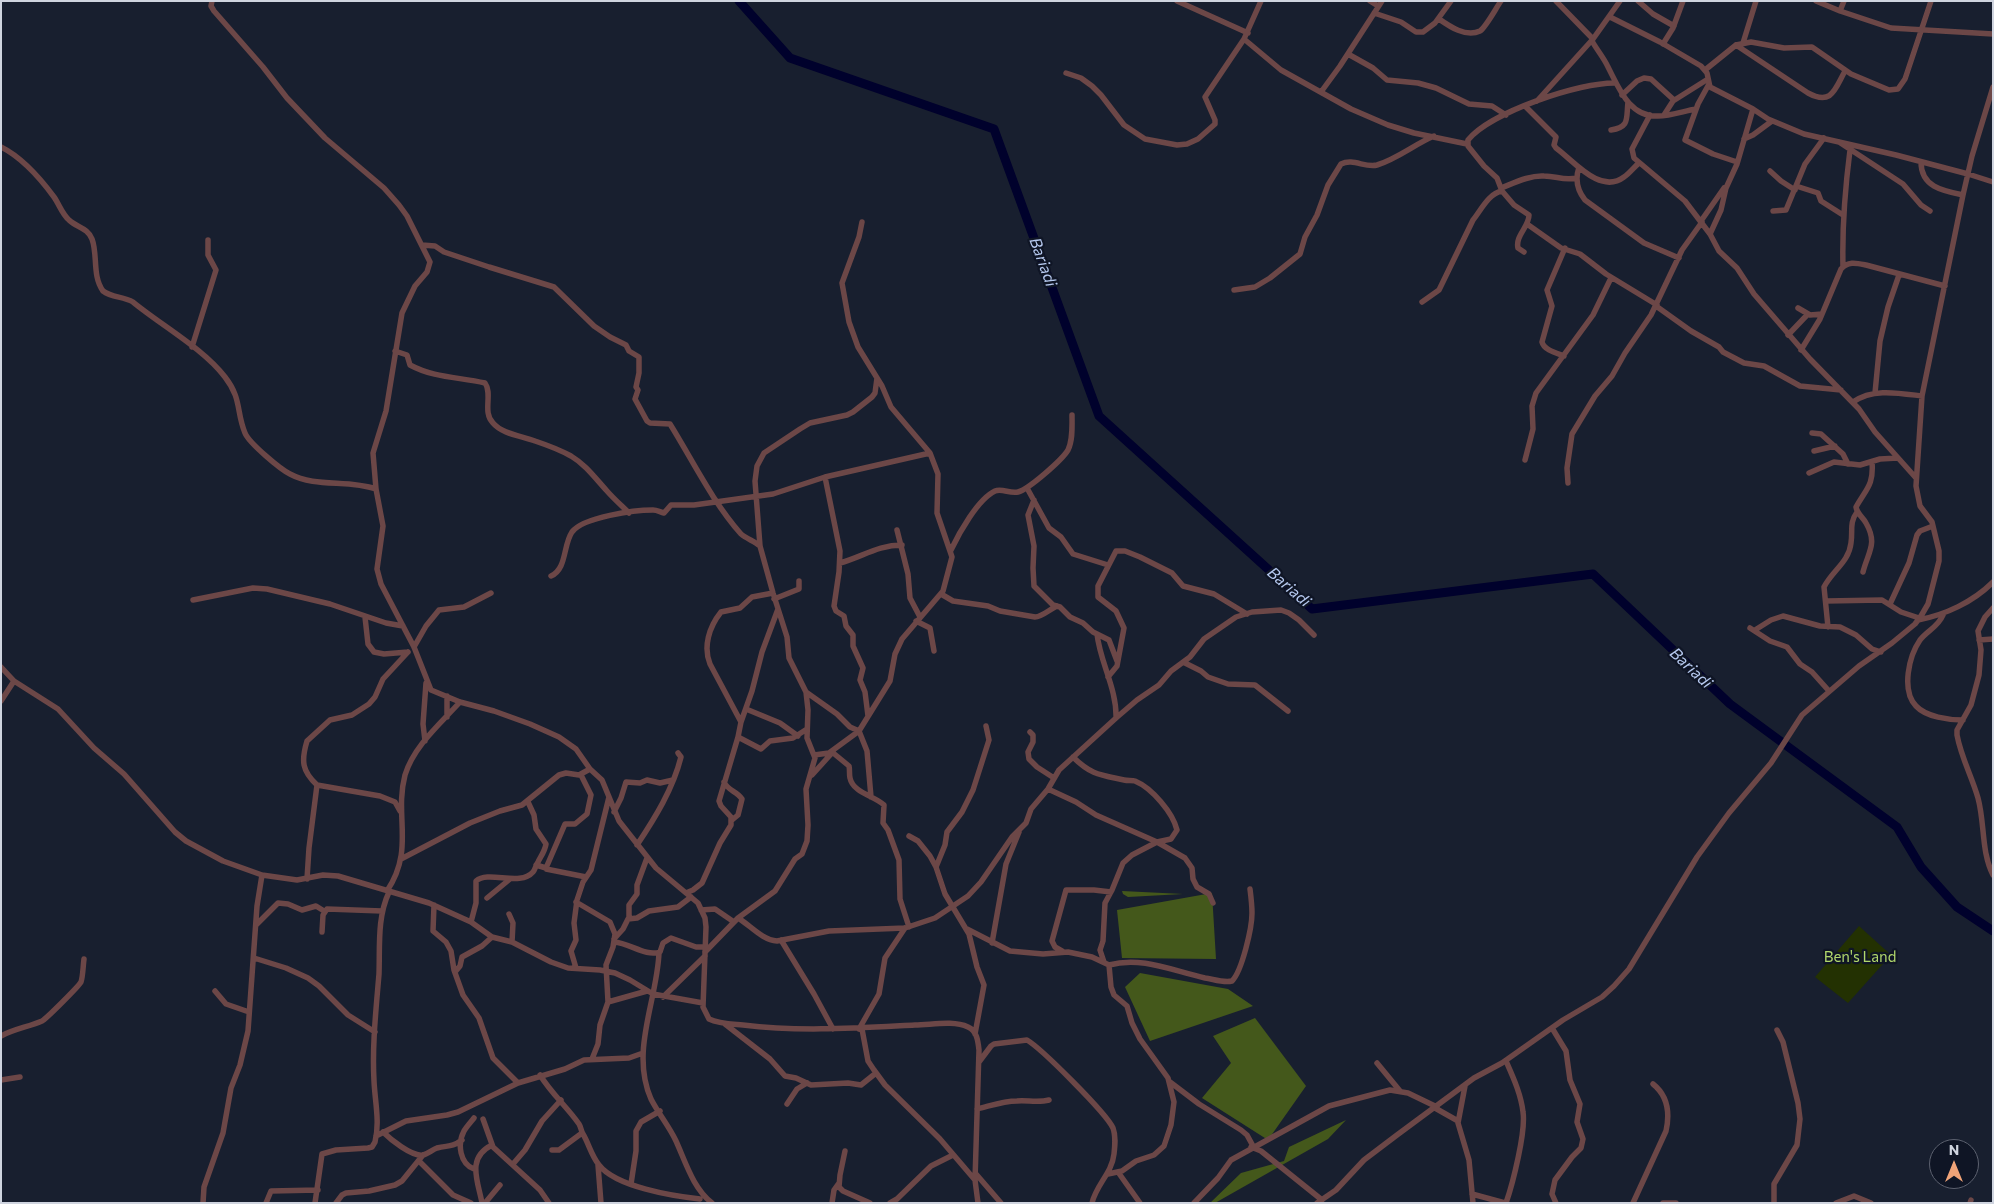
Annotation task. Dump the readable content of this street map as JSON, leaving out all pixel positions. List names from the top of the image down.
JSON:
{
  "water": ["Bariadi"],
  "parks": ["Ben's Land"],
  "north": "top"
}
